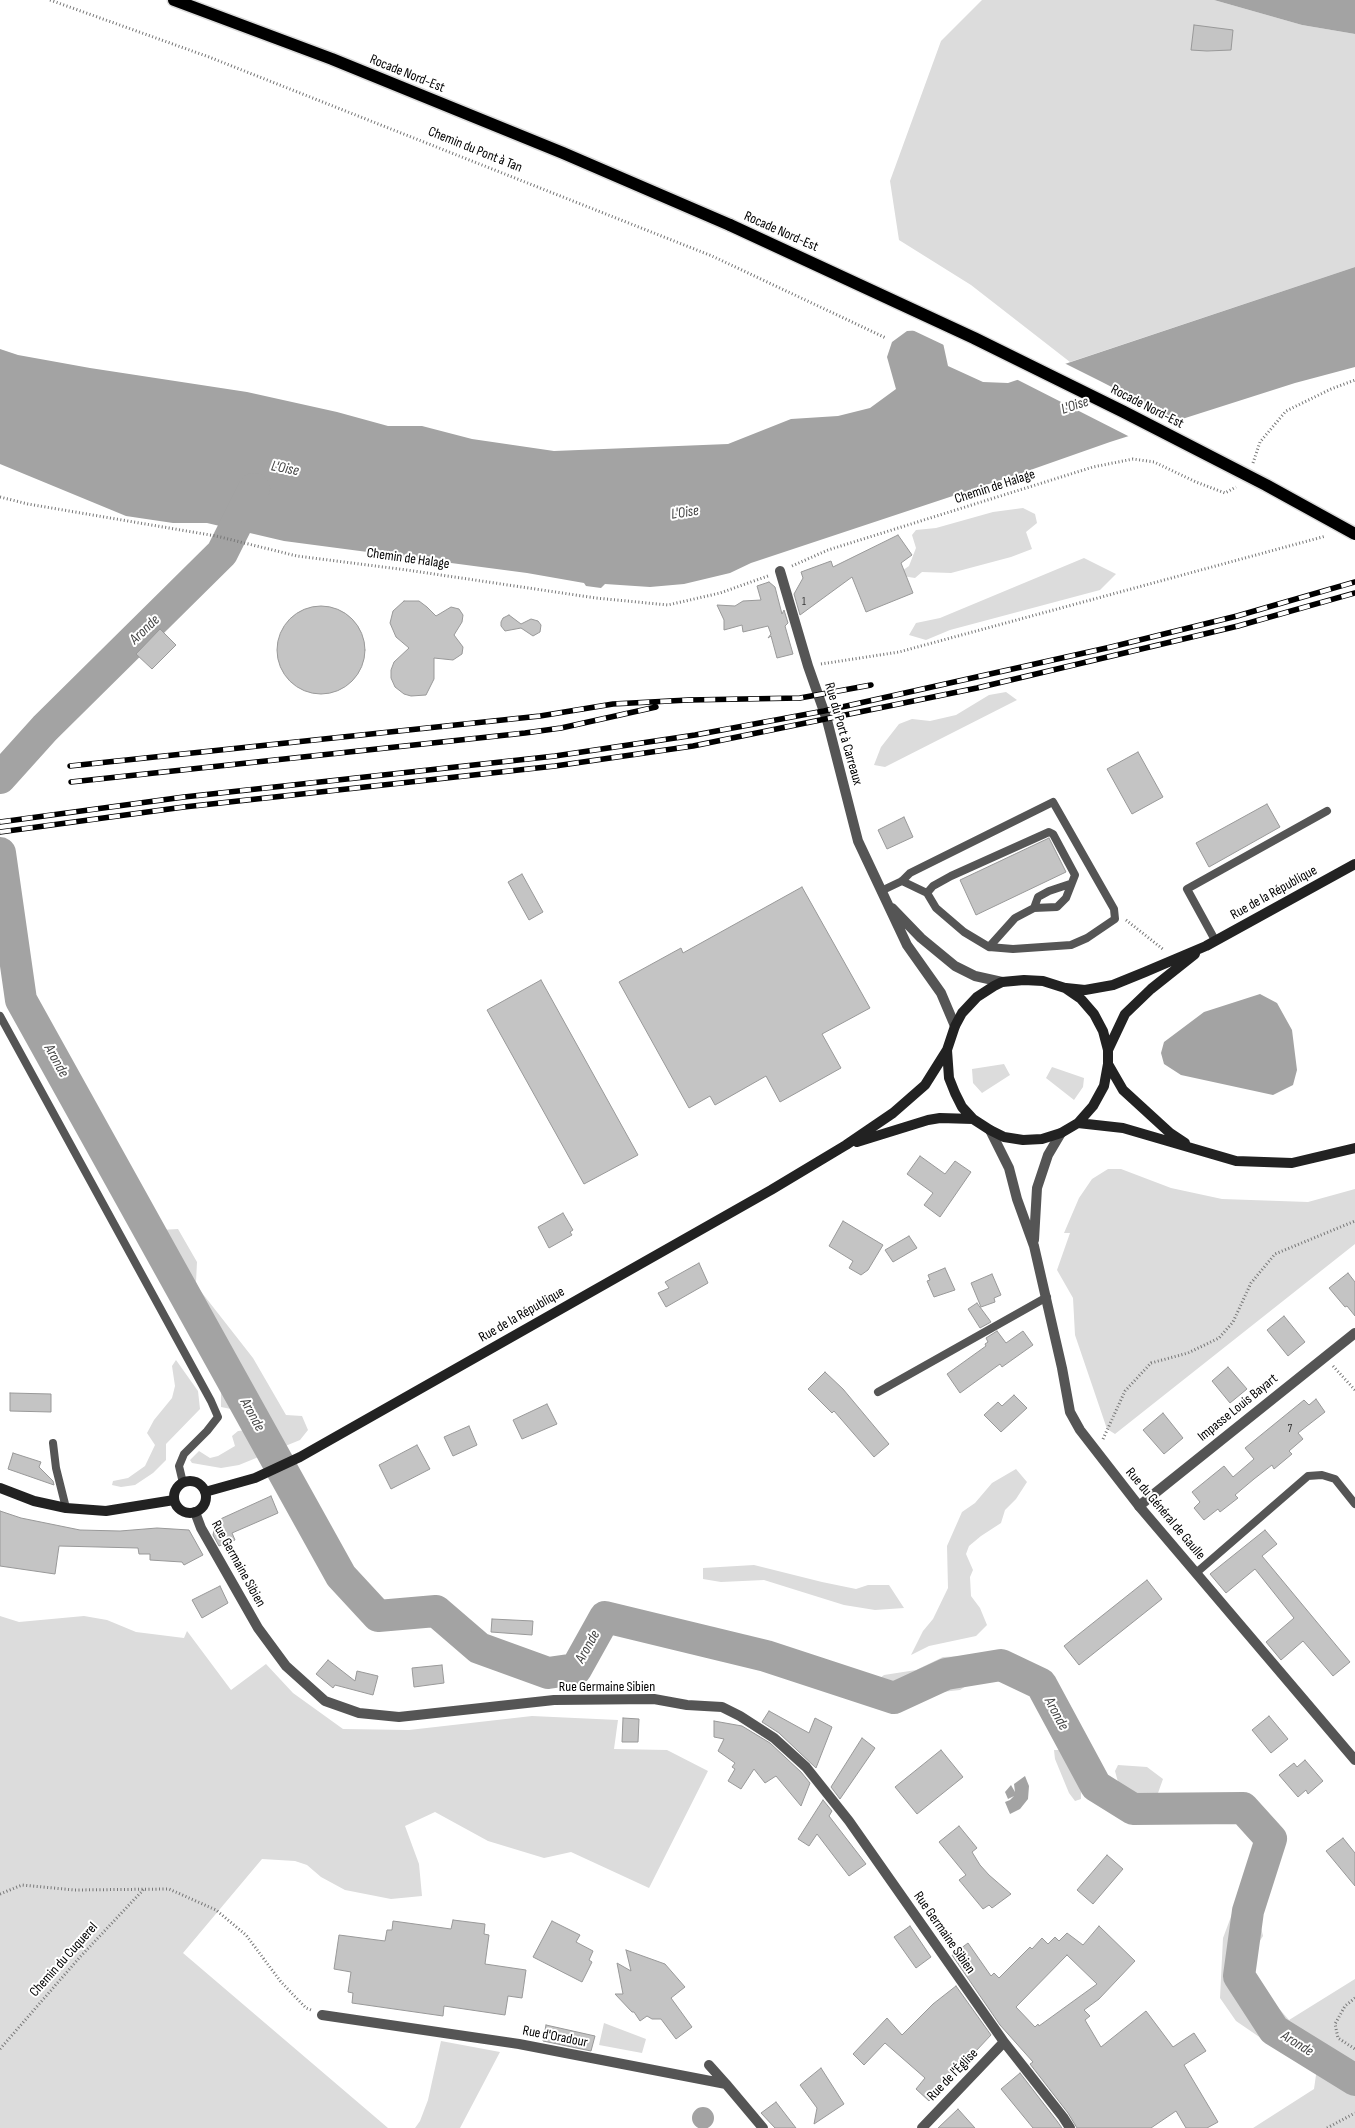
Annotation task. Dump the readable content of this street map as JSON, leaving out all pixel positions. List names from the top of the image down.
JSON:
{
  "streets": {
    "main road": ["Rocade Nord-Est", "Rue de la République"],
    "street": [
      "Rue du Port à Carreaux",
      "Impasse Louis Bayart",
      "Rue du Général de Gaulle",
      "Rue Germaine Sibien",
      "Rue d'Oradour",
      "Rue de l'Église"
    ],
    "path": ["Chemin du Pont à Tan", "Chemin de Halage", "Chemin du Cuquerel"]
  },
  "crossings": [
    ["Chemin de Halage", "Rue du Port à Carreaux"],
    ["Rue du Port à Carreaux", "Rue de la République"],
    ["Rue du Port à Carreaux", "Rue du Général de Gaulle"],
    ["Rue de la République", "Rue du Général de Gaulle"],
    ["Rue de la République", "Rue Germaine Sibien"],
    ["Impasse Louis Bayart", "Rue du Général de Gaulle"],
    ["Rue Germaine Sibien", "Rue de l'Église"]
  ],
  "water": ["L'Oise", "Aronde"],
  "house_numbers": ["1", "7"]
}
